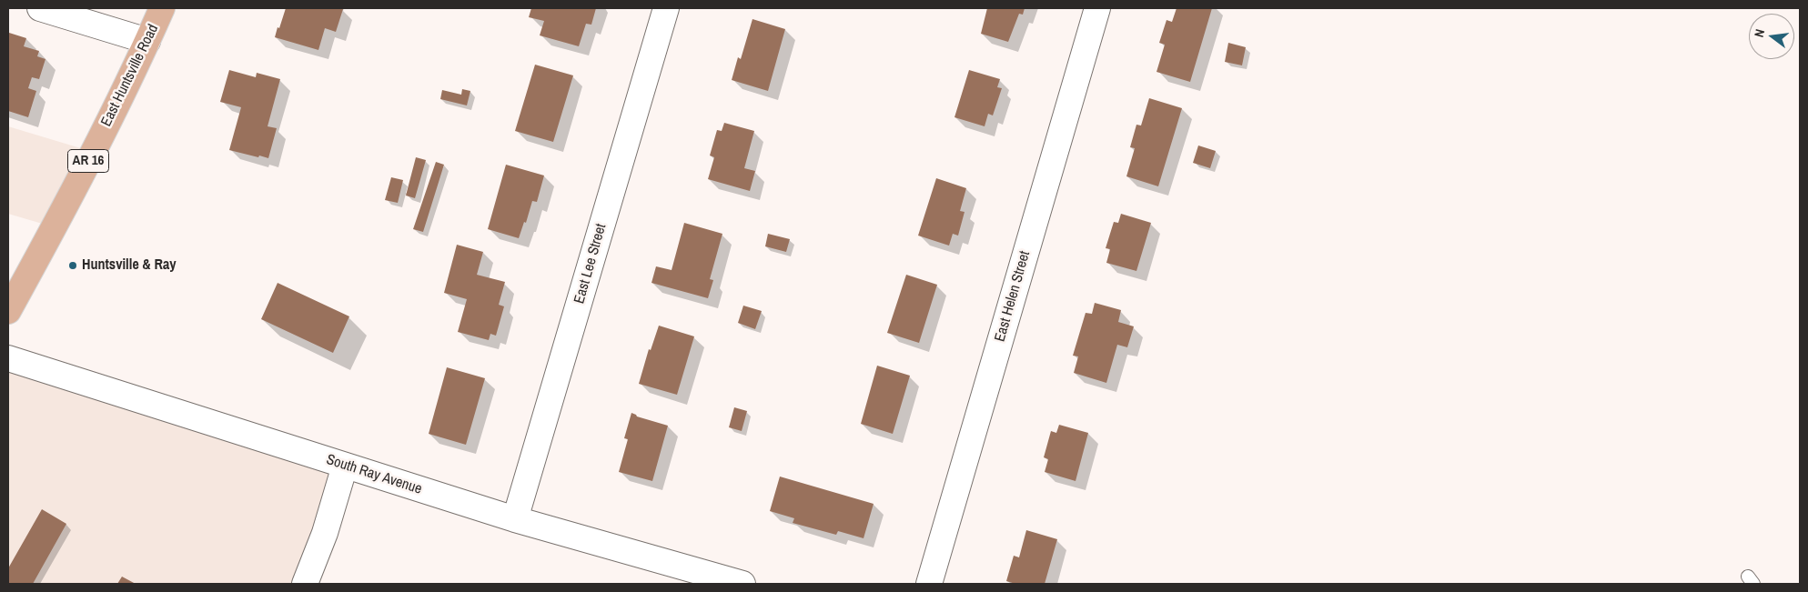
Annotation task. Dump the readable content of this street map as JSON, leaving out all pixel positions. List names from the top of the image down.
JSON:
{
  "streets": {
    "main road": ["East Huntsville Road", "AR 16"],
    "street": ["East Lee Street", "East Helen Street", "South Ray Avenue"]
  },
  "crossings": [
    ["East Lee Street", "South Ray Avenue"]
  ],
  "places": ["Huntsville & Ray"],
  "north": "left"
}
